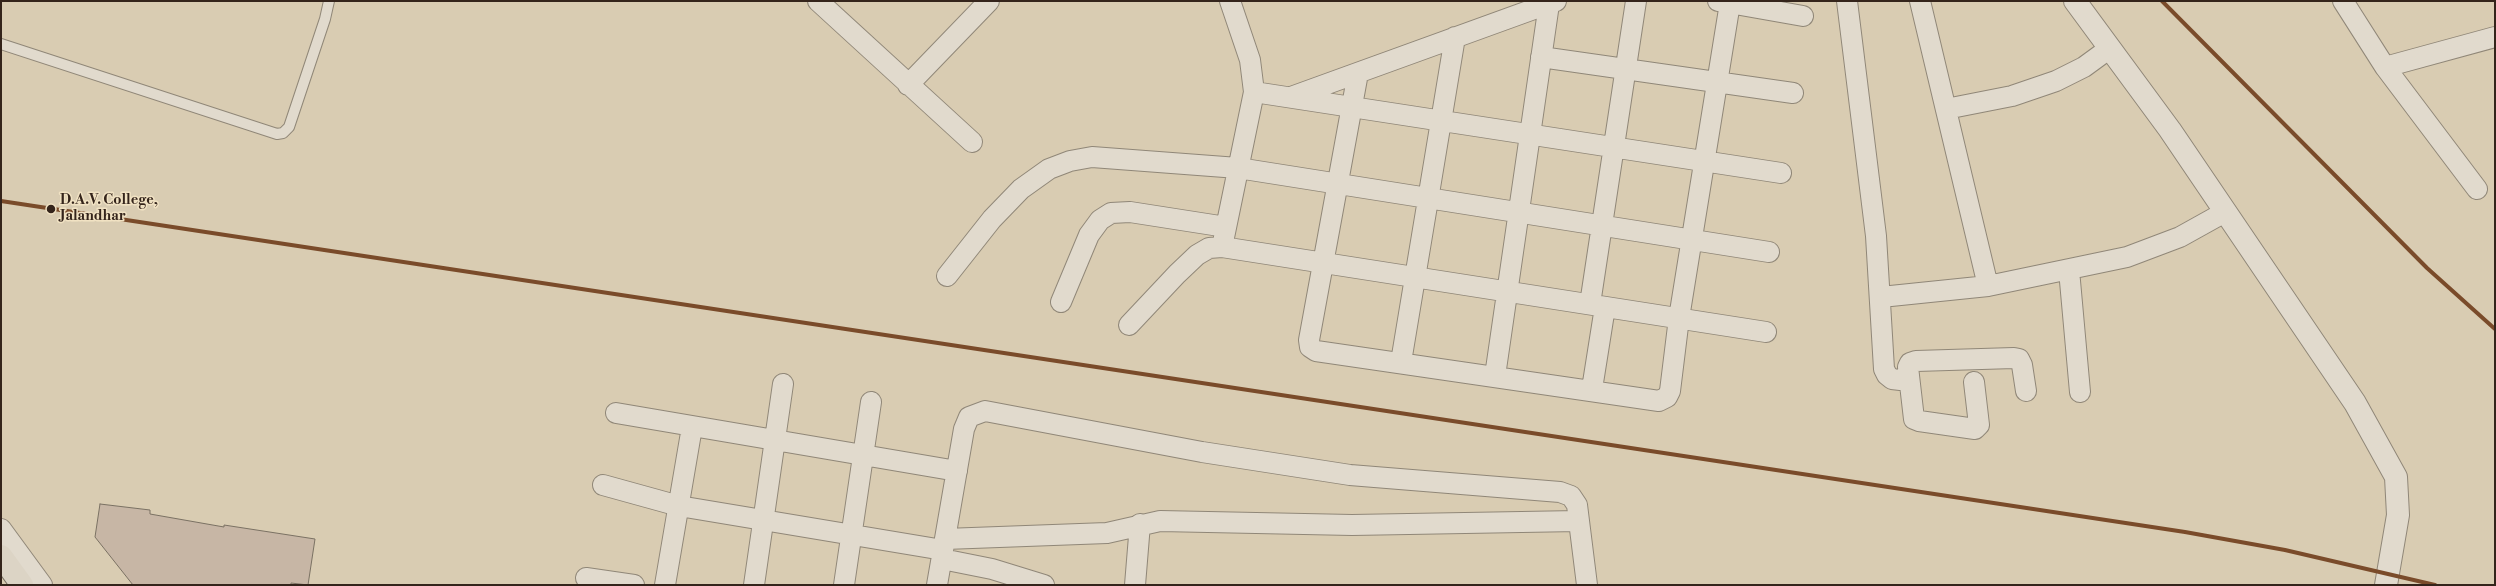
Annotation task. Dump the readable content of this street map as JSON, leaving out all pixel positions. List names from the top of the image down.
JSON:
{
  "places": ["D.A.V. College, Jalandhar"]
}
